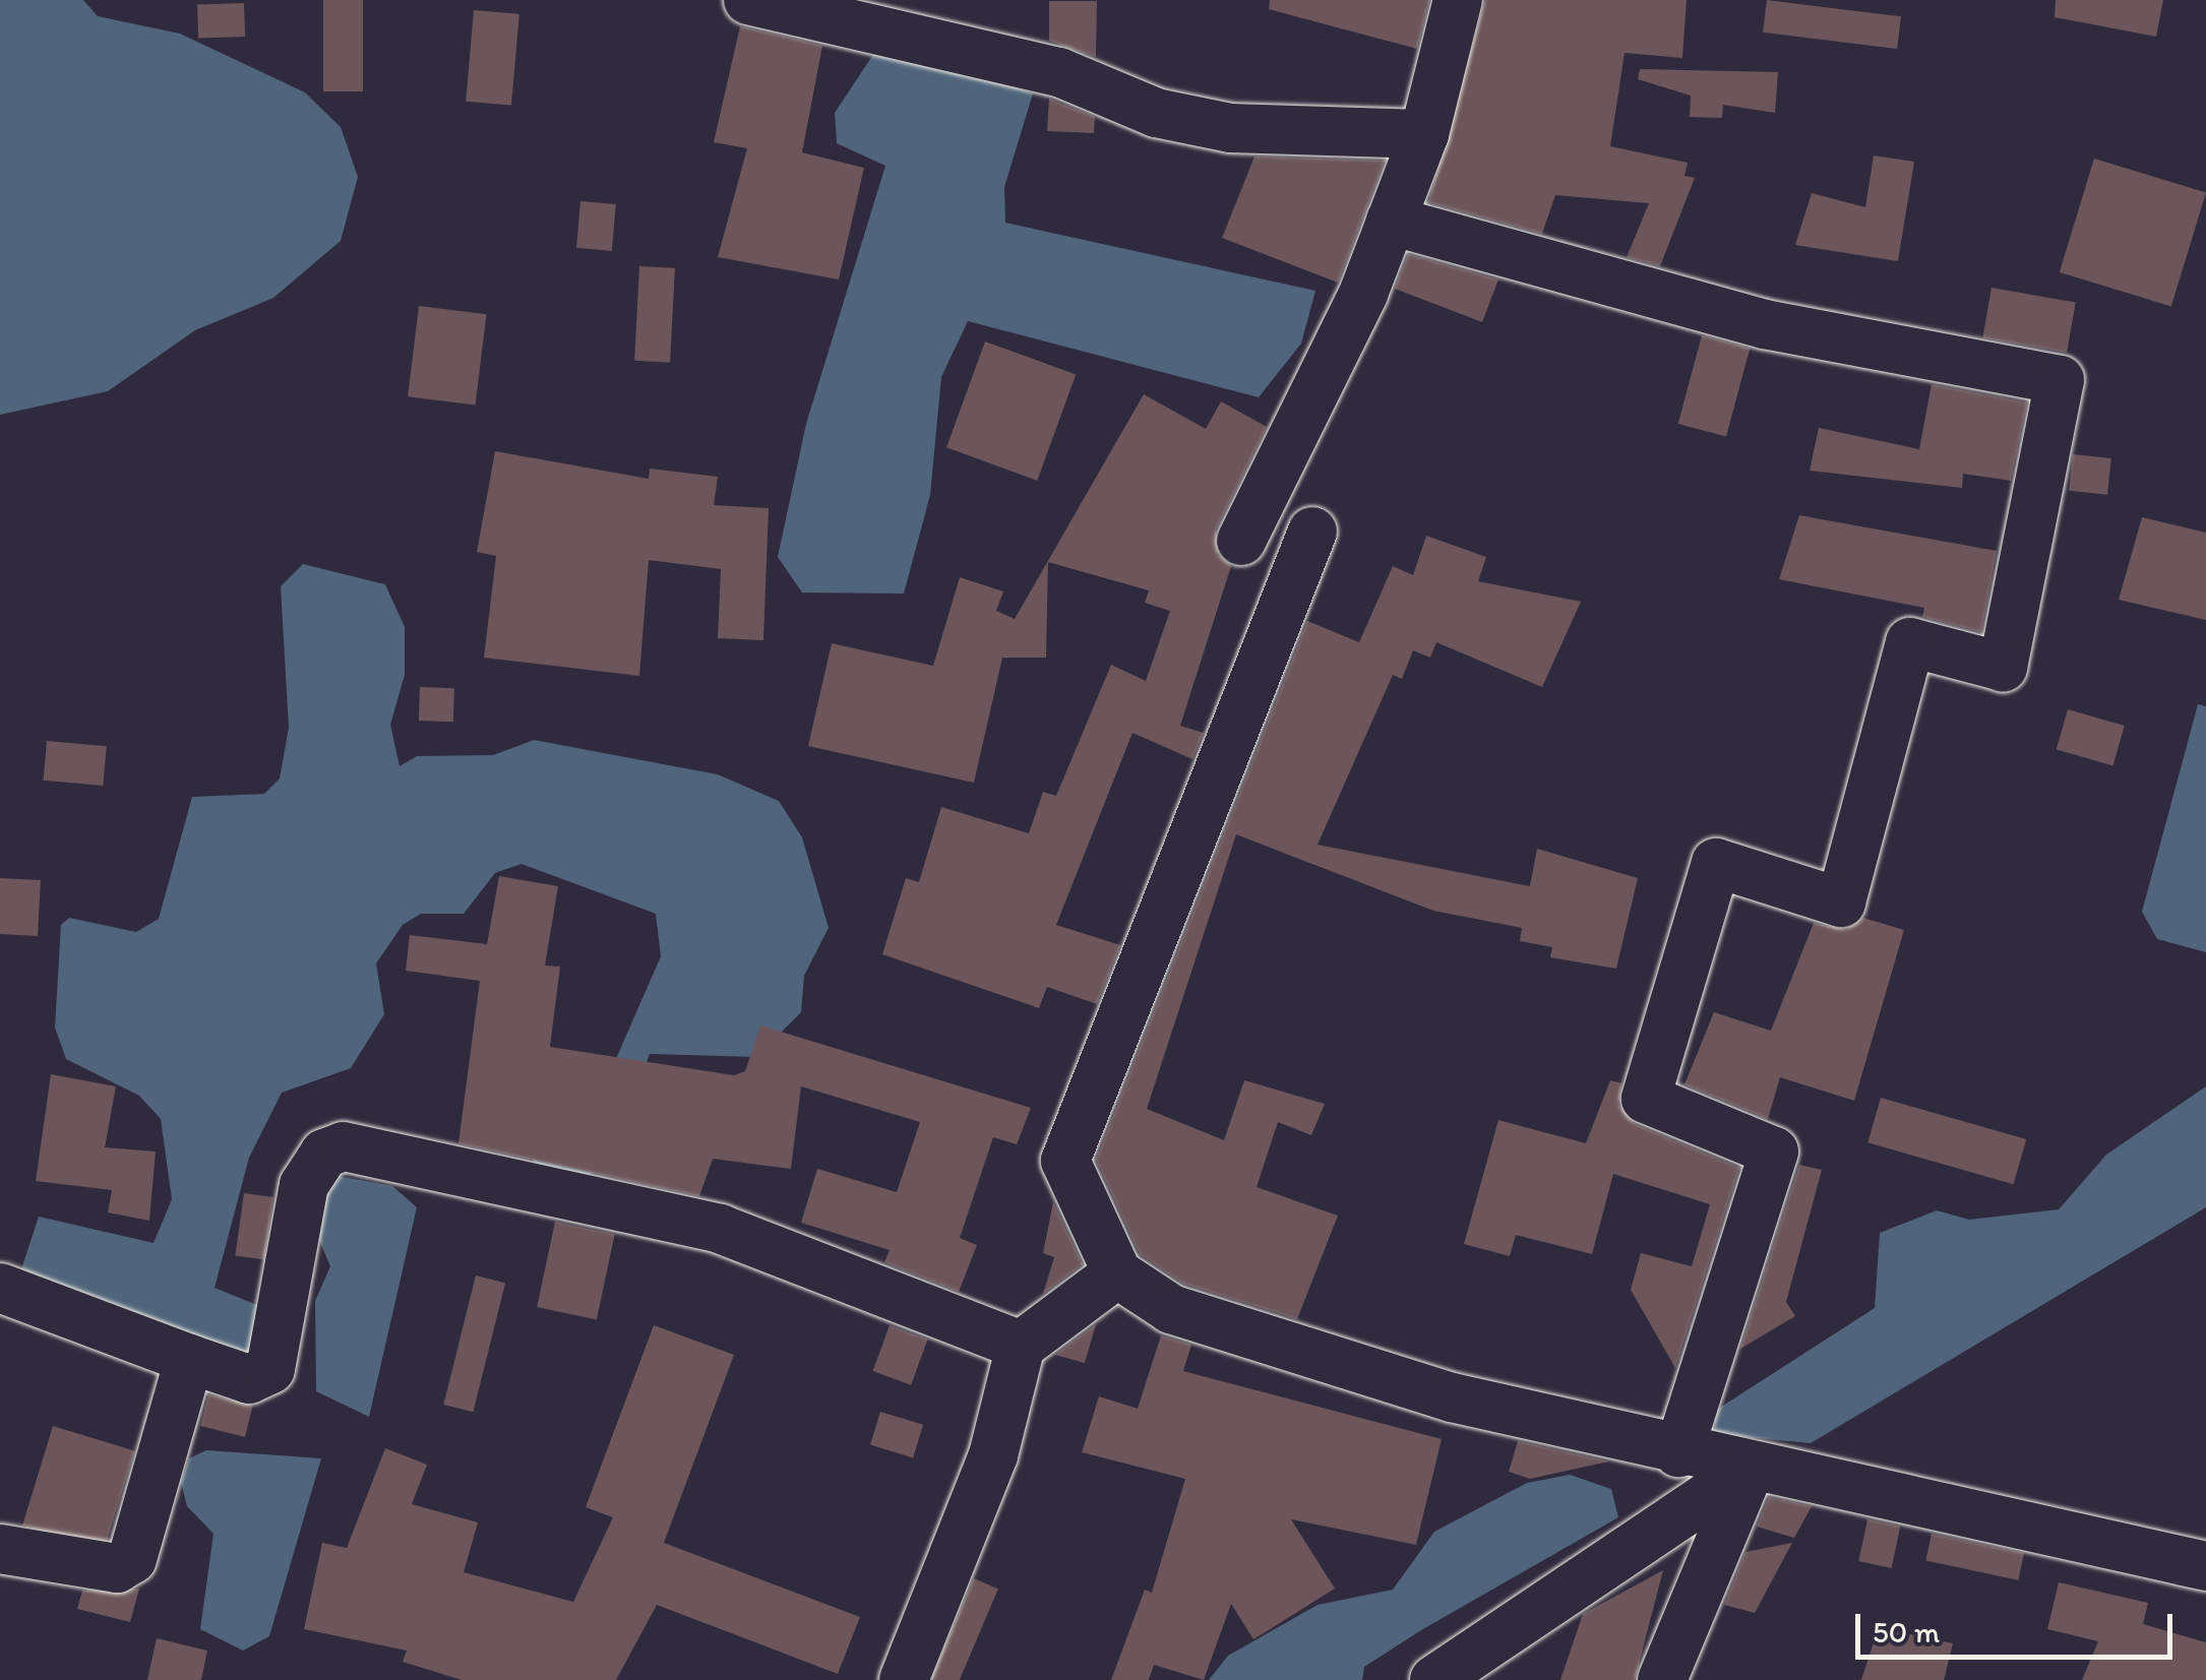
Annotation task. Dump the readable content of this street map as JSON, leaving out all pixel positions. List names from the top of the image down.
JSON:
{
  "scale_bar": "50 m"
}
